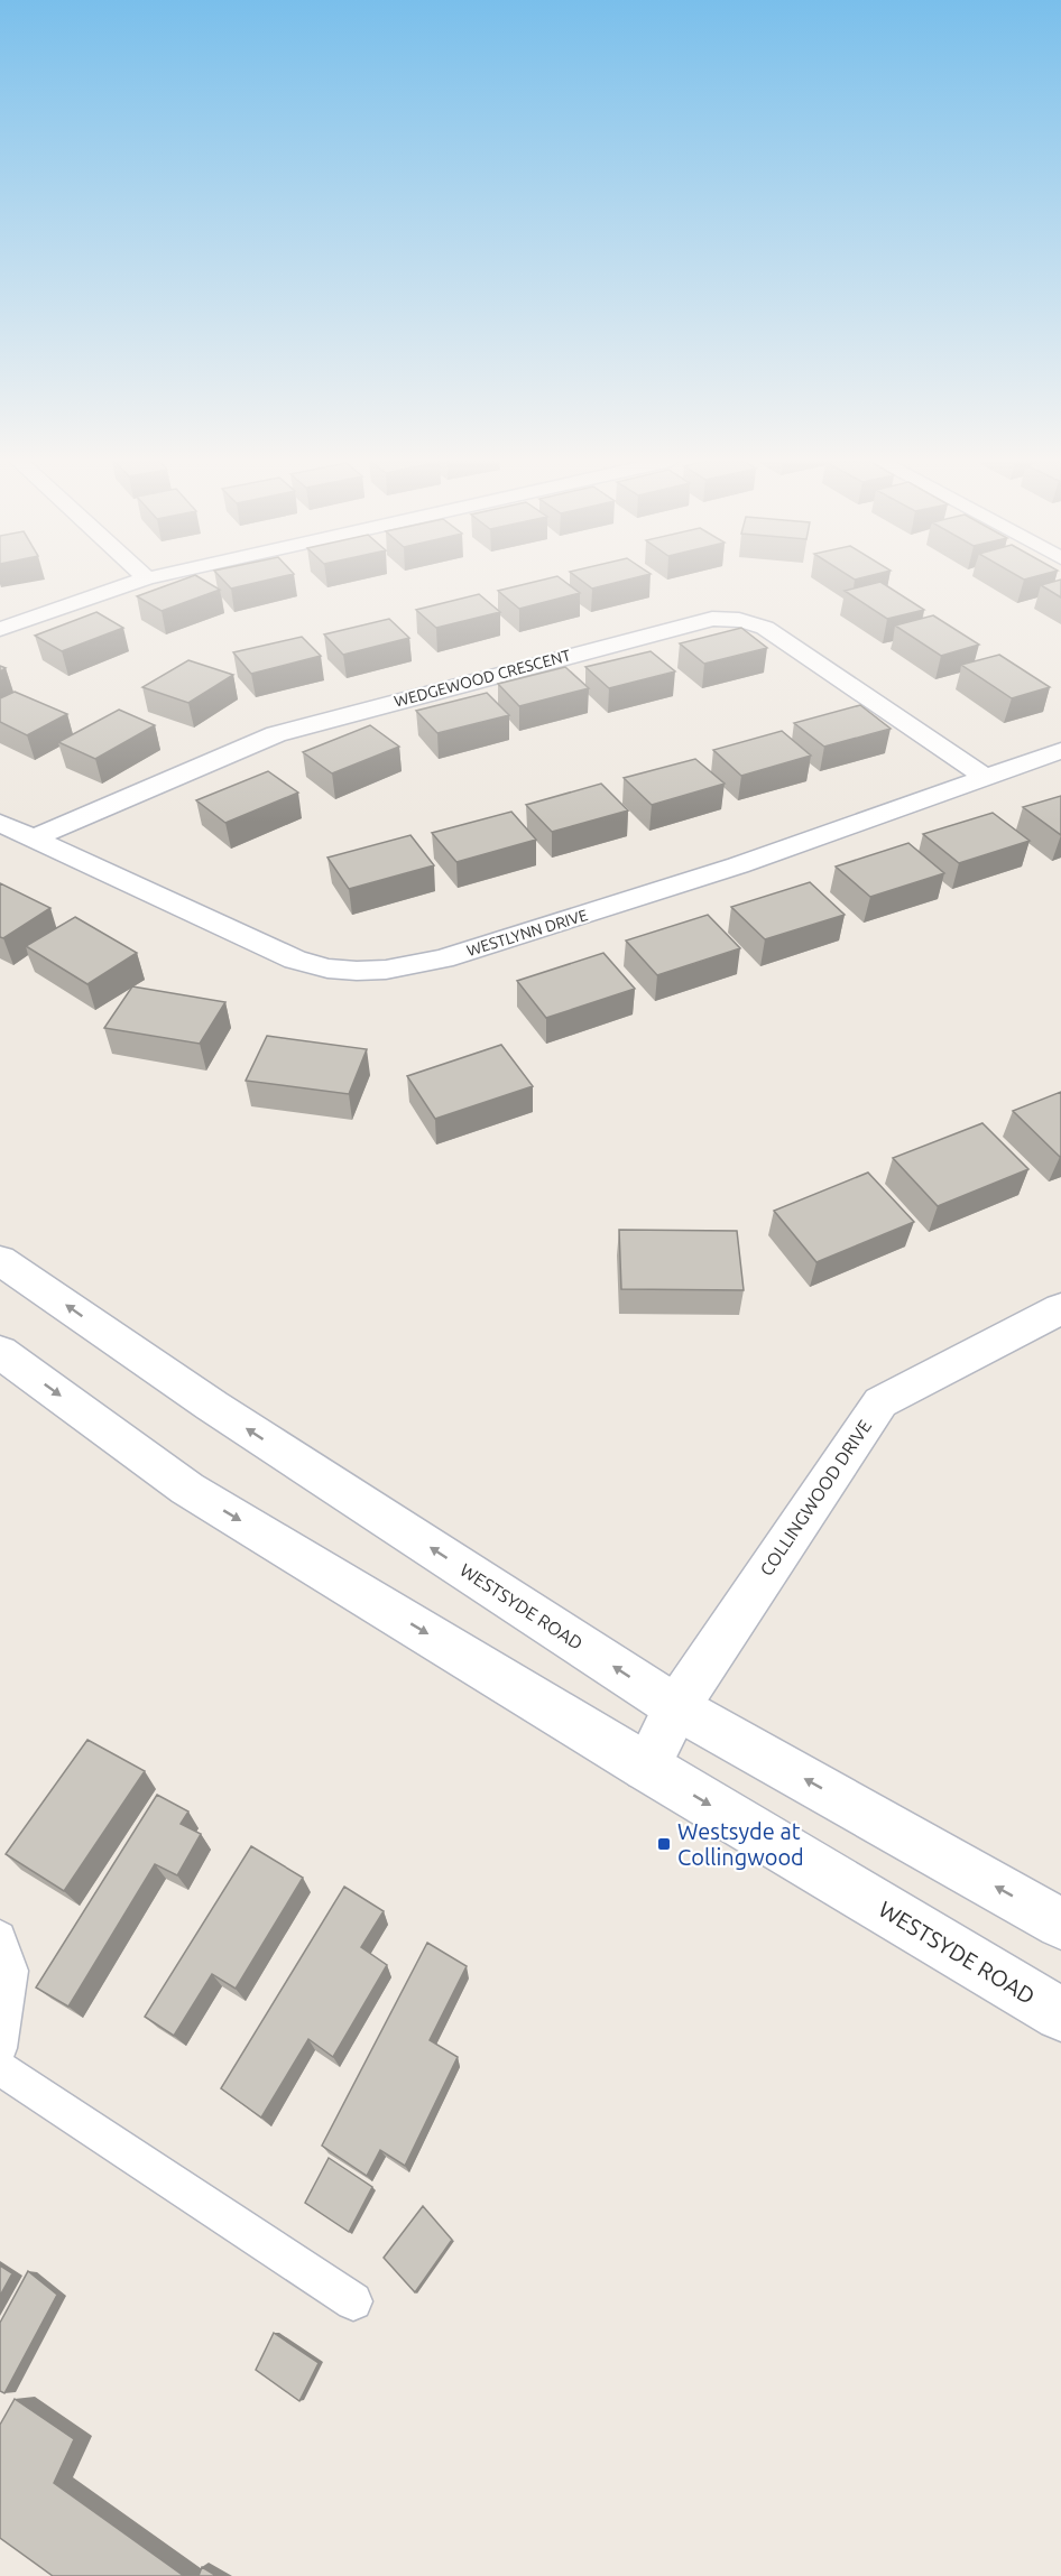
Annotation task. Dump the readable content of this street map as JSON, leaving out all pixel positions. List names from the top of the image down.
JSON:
{
  "streets": {
    "street": [
      "WEDGEWOOD CRESCENT",
      "WESTLYNN DRIVE",
      "COLLINGWOOD DRIVE",
      "WESTSYDE ROAD"
    ]
  },
  "crossings": [
    ["WEDGEWOOD CRESCENT", "WESTLYNN DRIVE"],
    ["COLLINGWOOD DRIVE", "WESTSYDE ROAD"]
  ],
  "places": {
    "transit": ["Westsyde at Collingwood"]
  }
}
